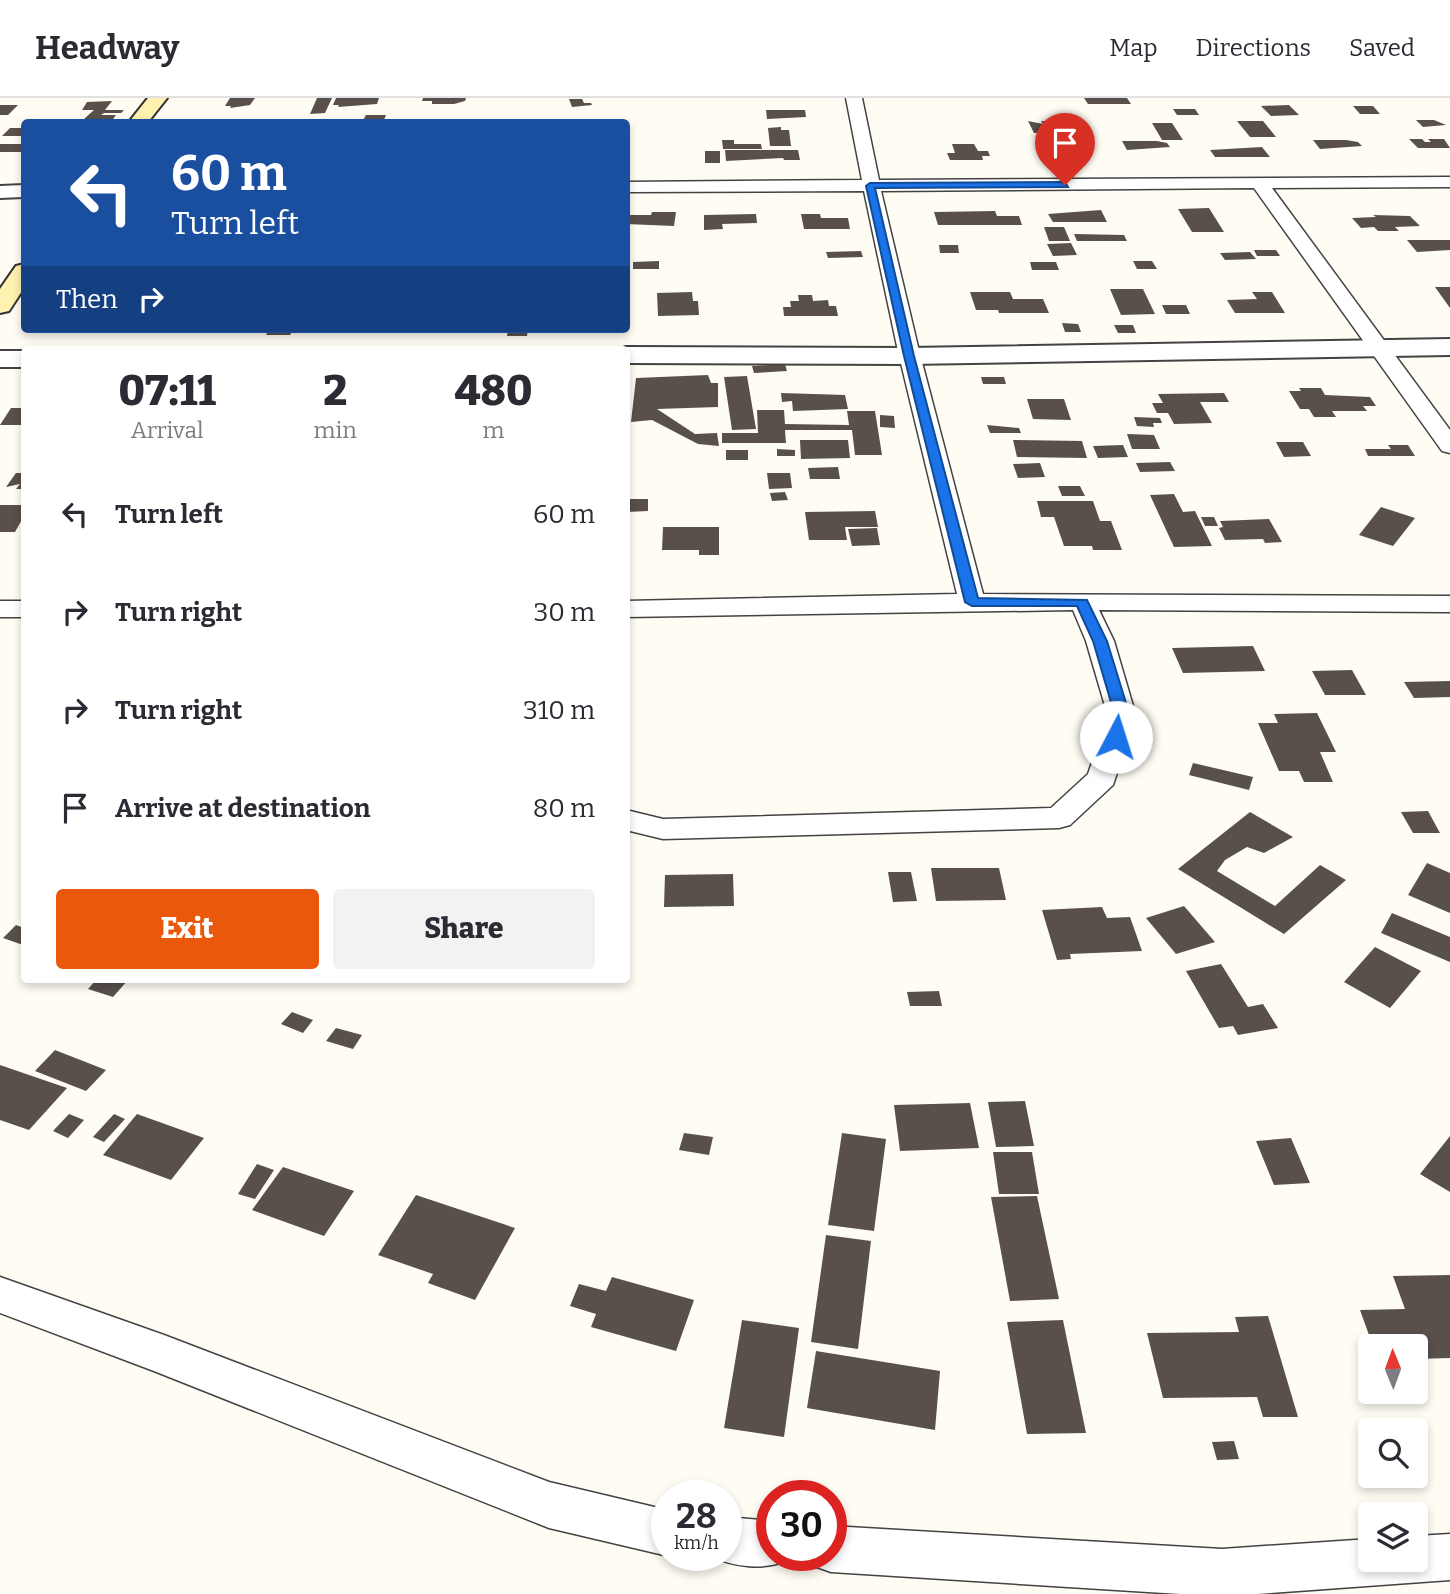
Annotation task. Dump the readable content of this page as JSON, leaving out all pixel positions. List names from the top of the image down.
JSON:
{
  "north": "top",
  "page": {
    "header": "Headway",
    "nav": ["Map", "Directions", "Saved"],
    "turn": ["60 m", "Turn left"],
    "then": "Then",
    "eta": [
      "07:11",
      "Arrival",
      "2",
      "min",
      "480",
      "m"
    ],
    "list": [
      {
        "name": "Turn left",
        "value": "60 m"
      },
      {
        "name": "Turn right",
        "value": "30 m"
      },
      {
        "name": "Turn right",
        "value": "310 m"
      },
      {
        "name": "Arrive at destination",
        "value": "80 m"
      }
    ],
    "buttons": ["Exit", "Share"],
    "speed": "28 km/h",
    "limit": "30"
  }
}
